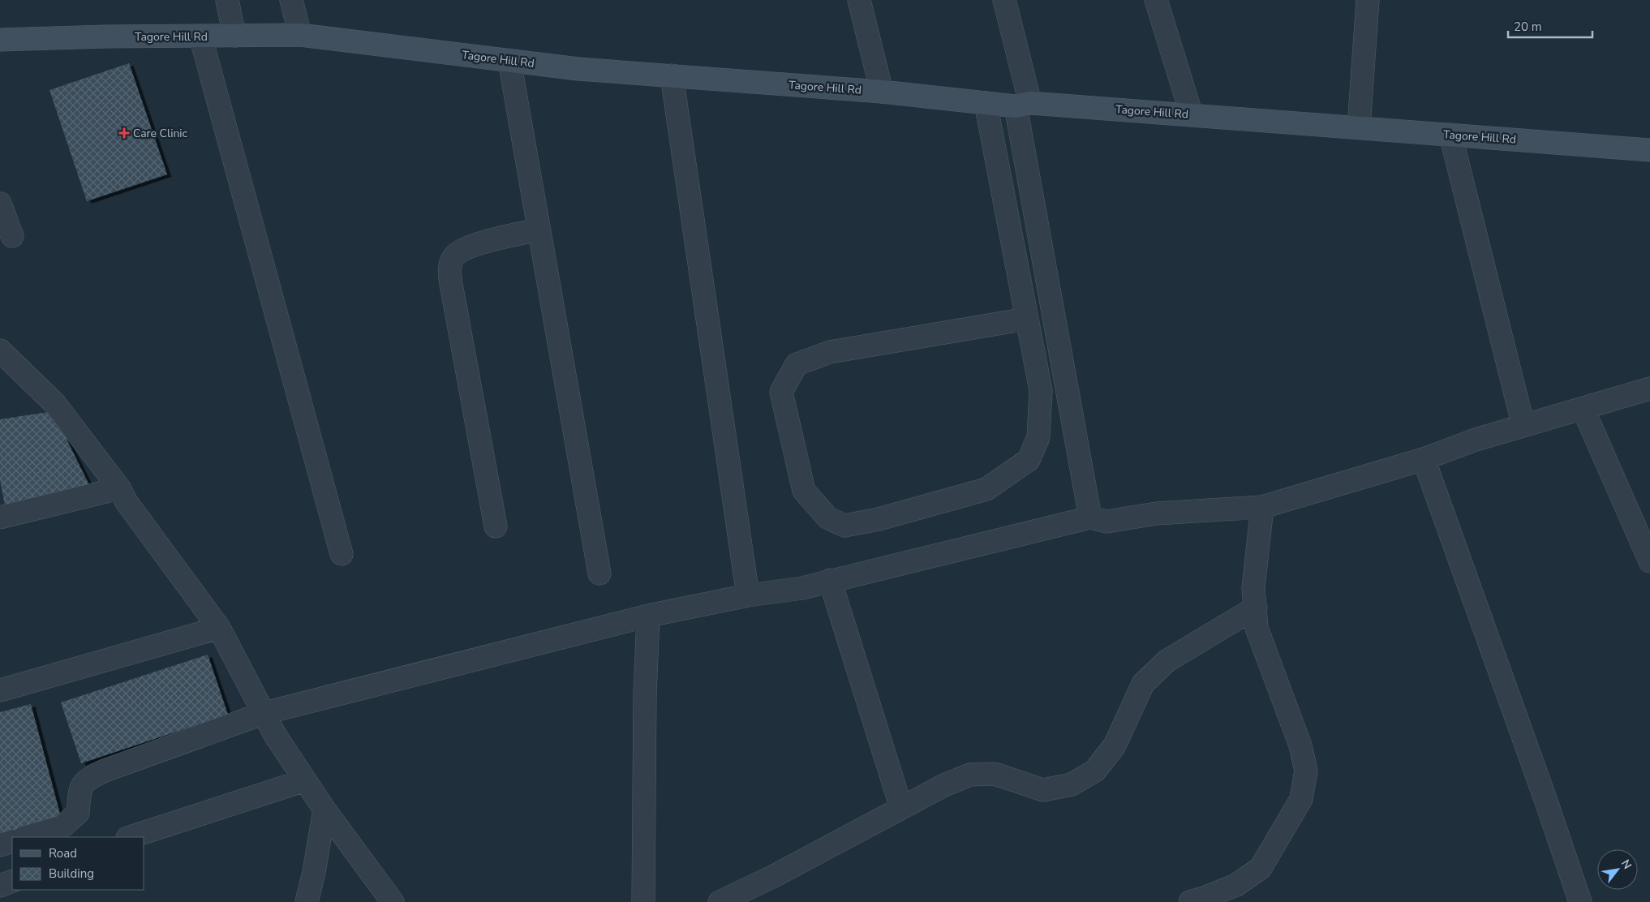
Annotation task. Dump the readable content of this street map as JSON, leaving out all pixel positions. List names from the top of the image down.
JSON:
{
  "streets": {
    "main road": ["Tagore Hill Rd"]
  },
  "places": {
    "health": ["Care Clinic"]
  },
  "legend": ["Road", "Building"],
  "scale_bar": "20 m",
  "north": "top right"
}
